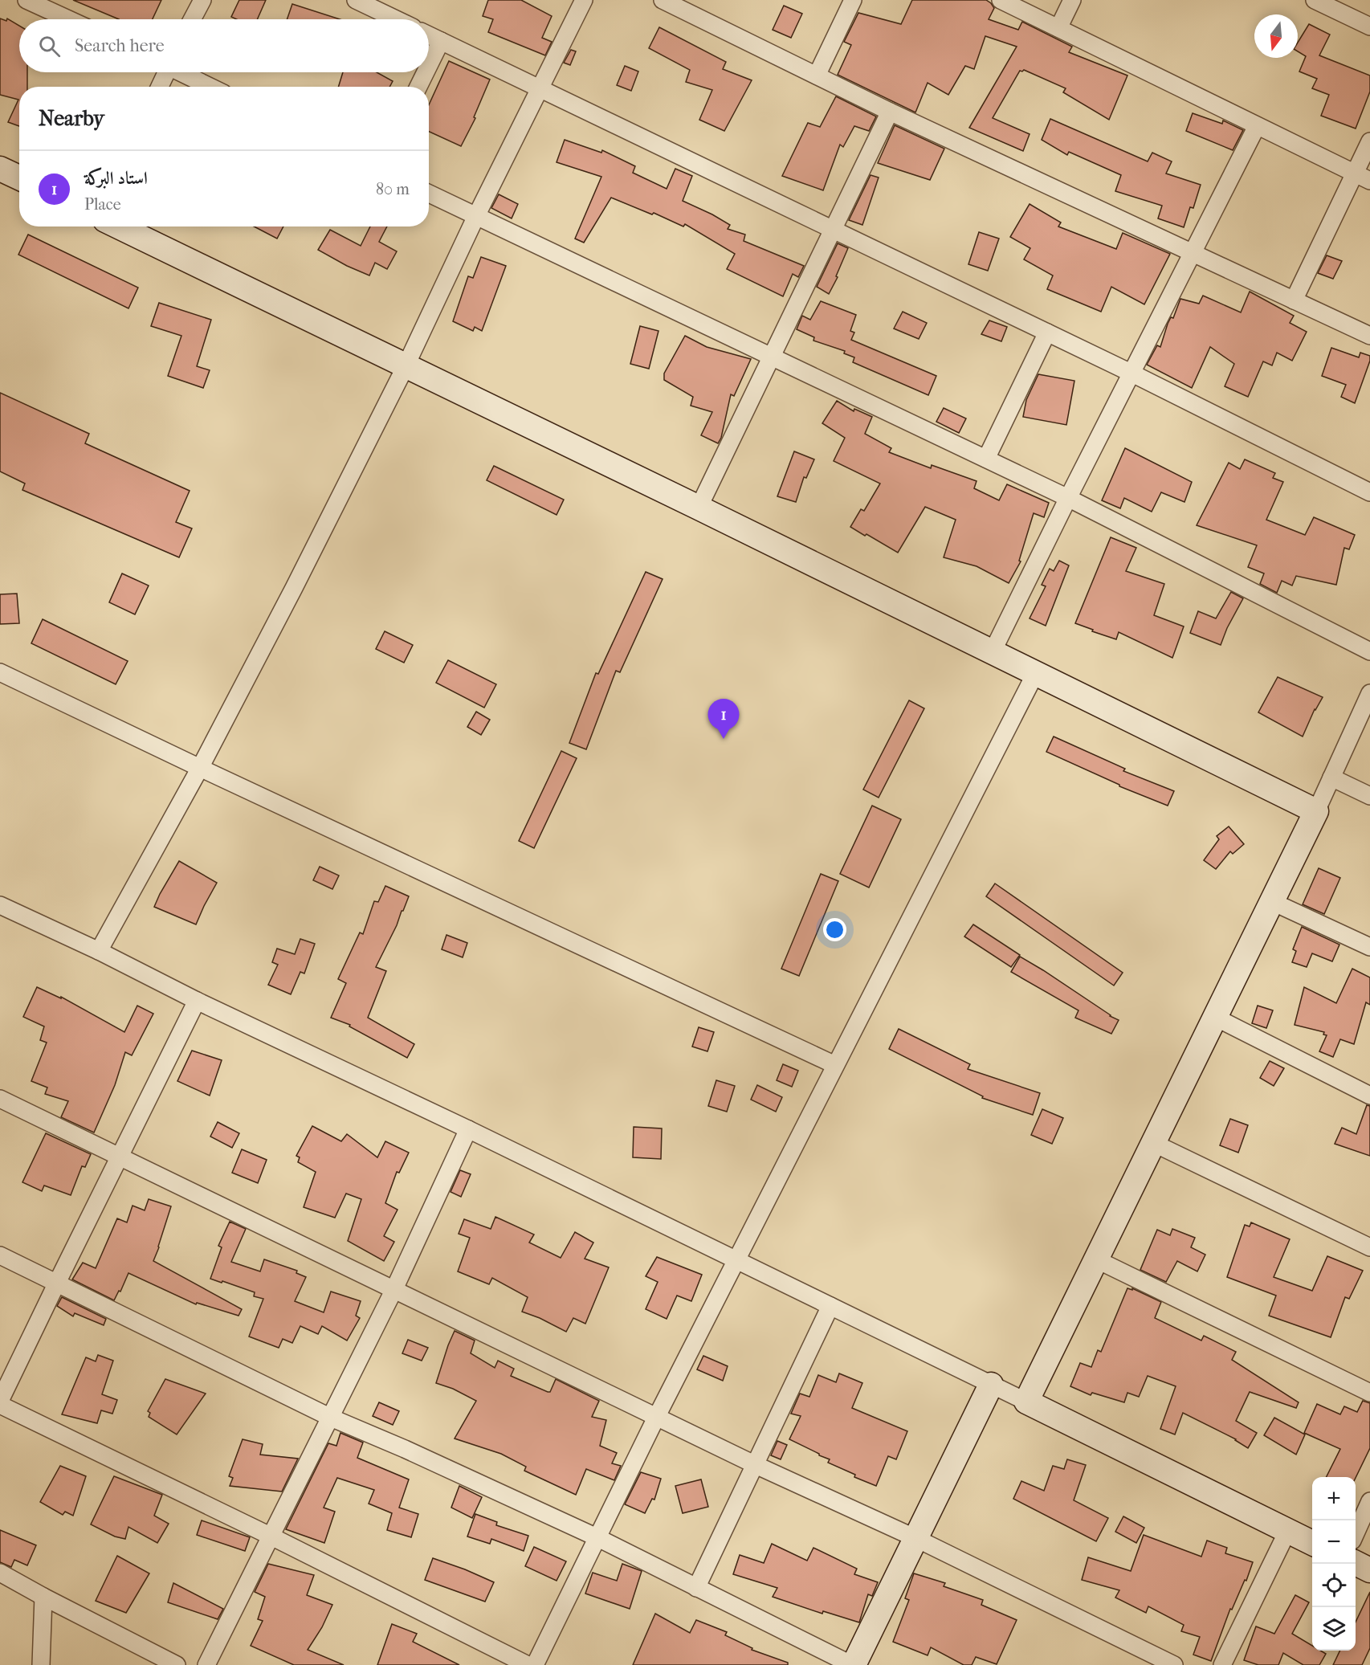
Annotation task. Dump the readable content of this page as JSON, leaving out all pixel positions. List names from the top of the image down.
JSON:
{
  "north": "bottom",
  "page": {
    "search": "Search here",
    "heading": "Nearby",
    "list": [
      {
        "mark": "1",
        "name": "استاد البركة",
        "note": "Place",
        "value": "80 m"
      }
    ],
    "pins": "1",
    "map_buttons": ["+", "−"]
  }
}
